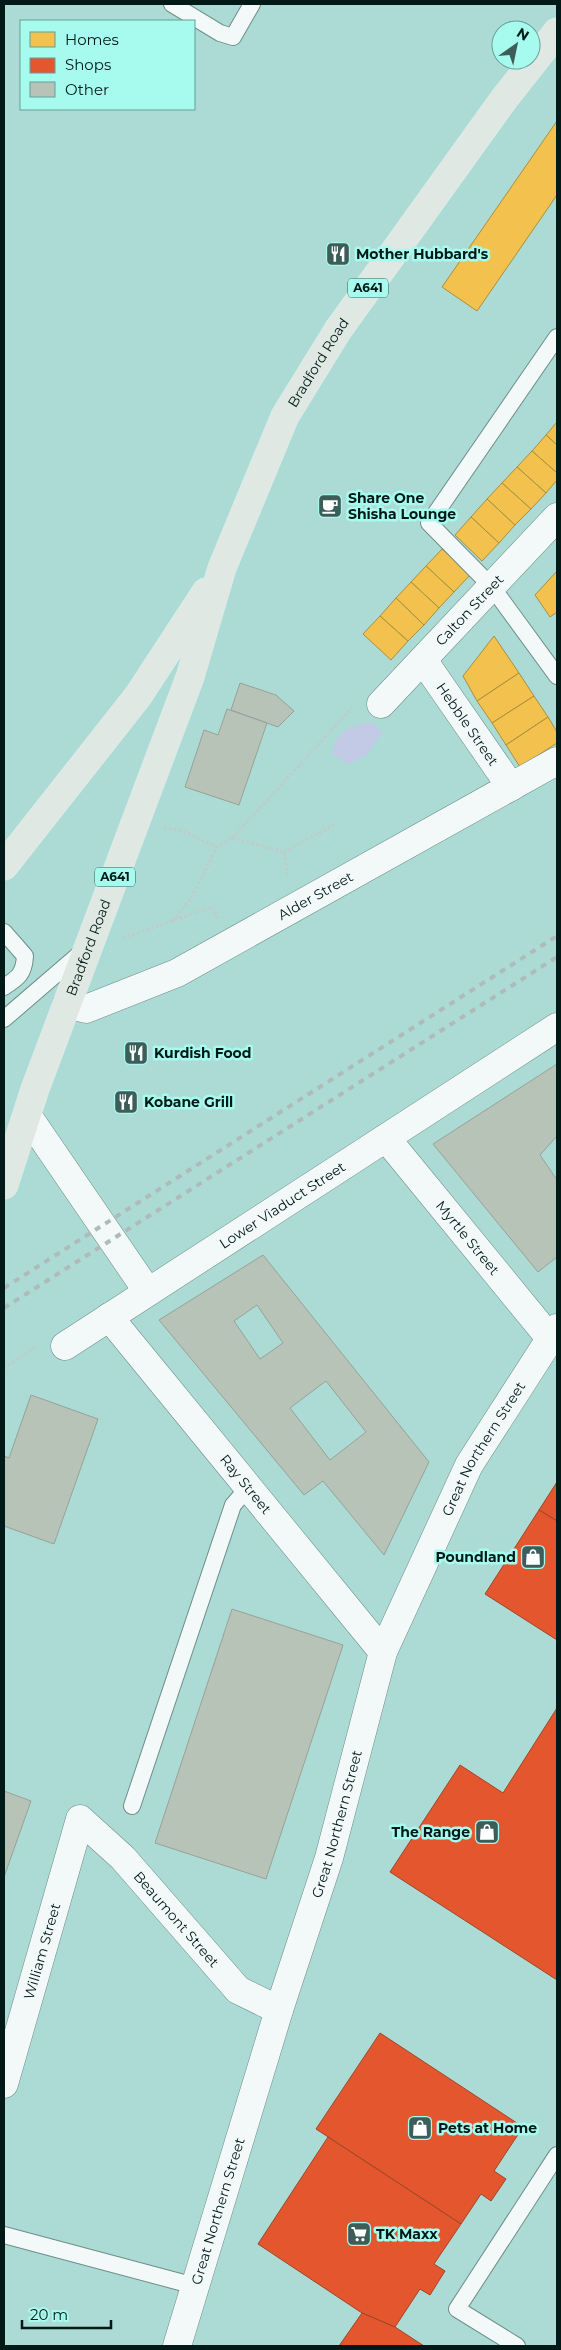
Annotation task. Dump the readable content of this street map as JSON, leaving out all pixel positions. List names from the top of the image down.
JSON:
{
  "streets": {
    "main road": ["A641", "Bradford Road"],
    "street": [
      "Calton Street",
      "Hebble Street",
      "Alder Street",
      "Lower Viaduct Street",
      "Myrtle Street",
      "Great Northern Street",
      "Ray Street",
      "Beaumont Street",
      "William Street"
    ]
  },
  "crossings": [
    ["Bradford Road", "Alder Street"],
    ["Calton Street", "Hebble Street"],
    ["Hebble Street", "Alder Street"],
    ["Lower Viaduct Street", "Myrtle Street"],
    ["Lower Viaduct Street", "Ray Street"],
    ["Myrtle Street", "Great Northern Street"],
    ["Great Northern Street", "Ray Street"],
    ["Great Northern Street", "Beaumont Street"],
    ["Beaumont Street", "William Street"]
  ],
  "places": {
    "restaurant": ["Mother Hubbard's", "Kurdish Food", "Kobane Grill"],
    "cafe": ["Share One Shisha Lounge"],
    "shop": ["Poundland", "The Range", "Pets at Home"],
    "supermarket": ["TK Maxx"]
  },
  "legend": ["Homes", "Shops", "Other"],
  "scale_bar": "20 m",
  "north": "top right"
}
